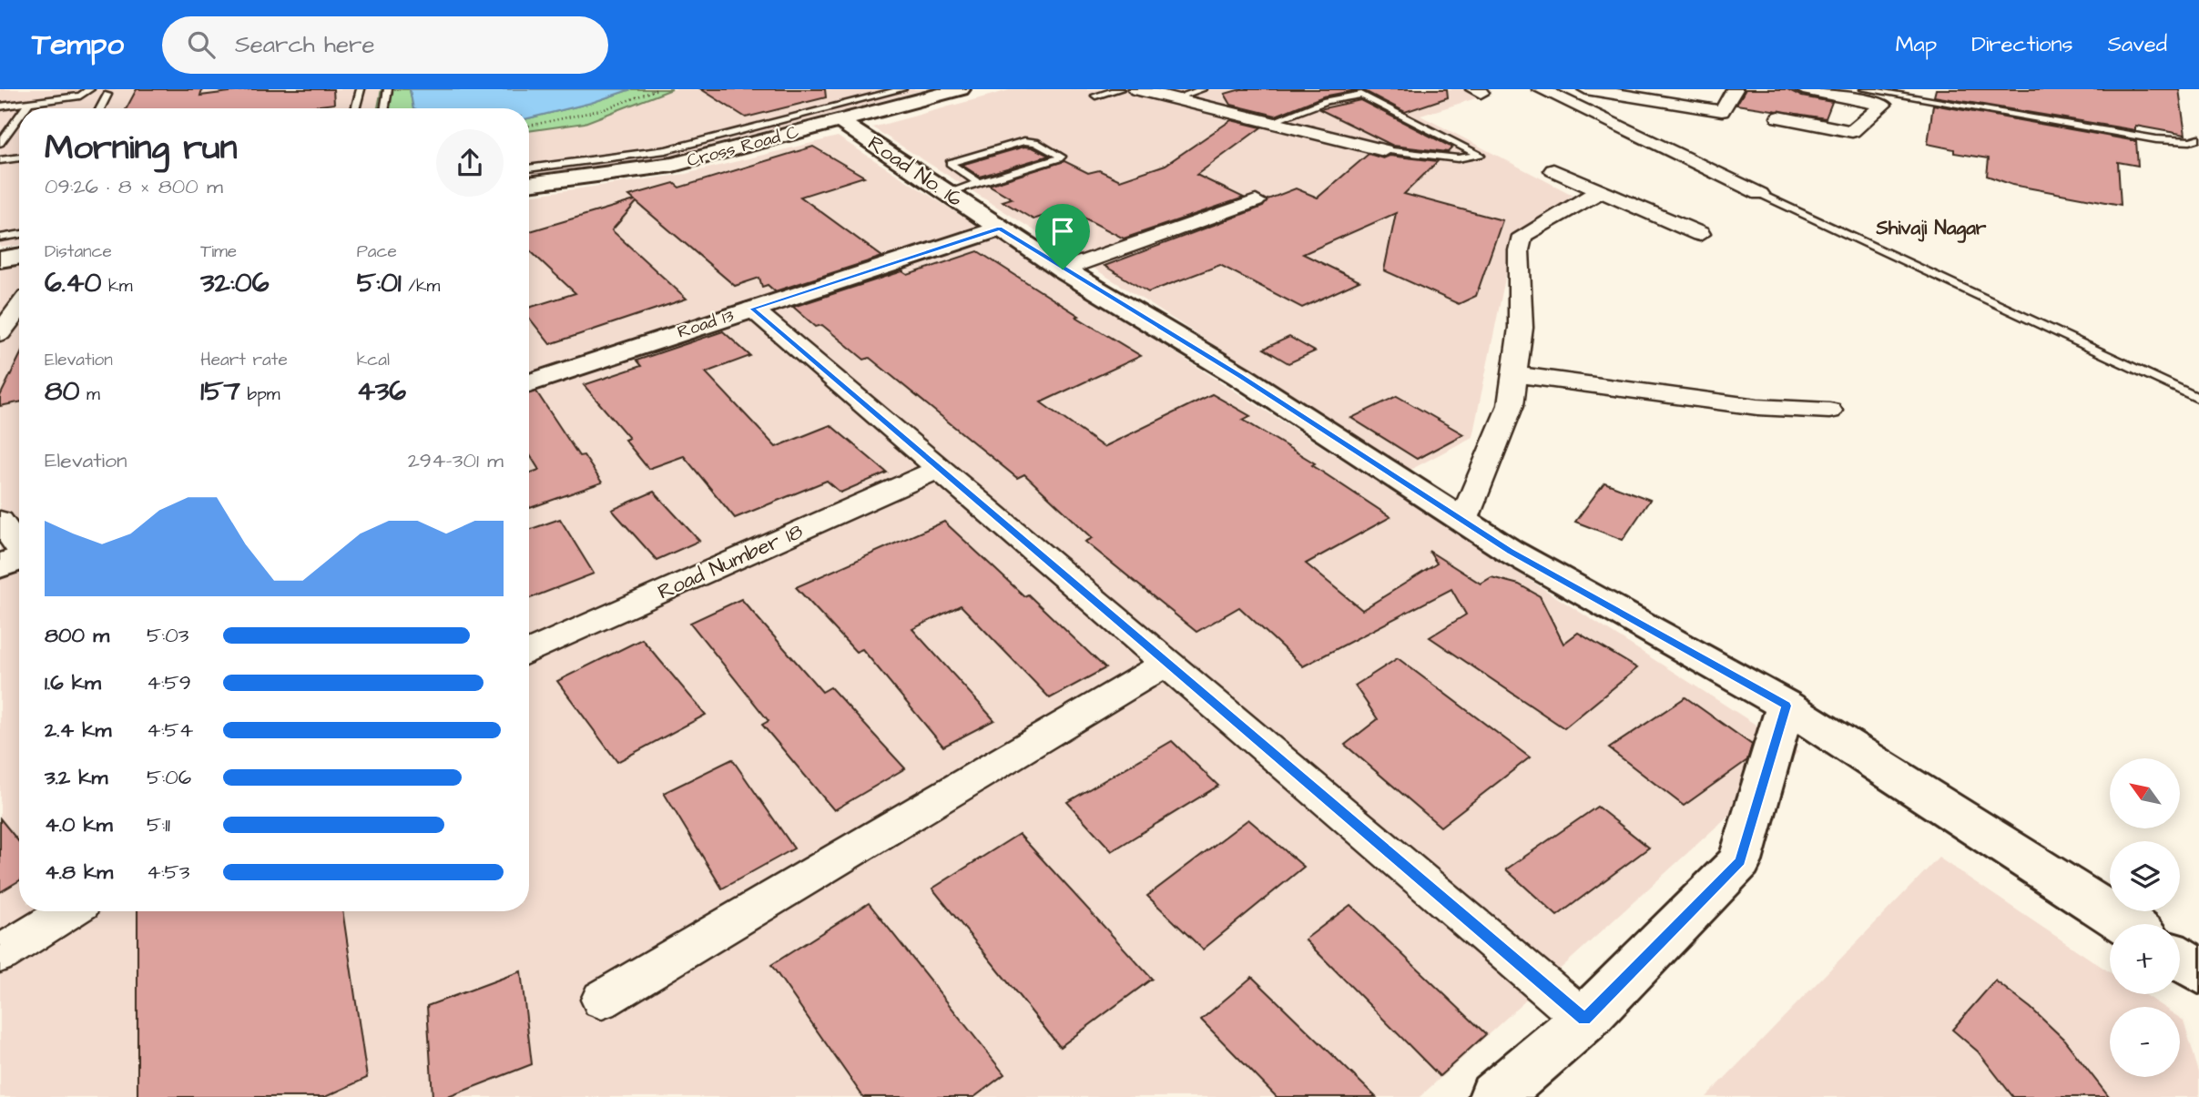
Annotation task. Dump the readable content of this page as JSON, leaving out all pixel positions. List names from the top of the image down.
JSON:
{
  "streets": {
    "street": [
      "Cross Road C",
      "Road No. 16",
      "Road 13",
      "Road Number 18"
    ]
  },
  "crossings": [
    ["Cross Road C", "Road No. 16"],
    ["Road No. 16", "Road 13"]
  ],
  "districts": ["Shivaji Nagar"],
  "north": "top left",
  "page": {
    "header": "Tempo",
    "search": "Search here",
    "nav": ["Map", "Directions", "Saved"],
    "heading": ["Morning run", "09:26 · 8 × 800 m"],
    "stats": [
      ["Distance", "6.40 km"],
      ["Time", "32:06"],
      ["Pace", "5:01 /km"],
      ["Elevation", "80 m"],
      ["Heart rate", "157 bpm"],
      ["kcal", "436"]
    ],
    "chart": ["Elevation", "294–301 m"],
    "list": [
      {
        "name": "800 m",
        "note": "5:03"
      },
      {
        "name": "1.6 km",
        "note": "4:59"
      },
      {
        "name": "2.4 km",
        "note": "4:54"
      },
      {
        "name": "3.2 km",
        "note": "5:06"
      },
      {
        "name": "4.0 km",
        "note": "5:11"
      },
      {
        "name": "4.8 km",
        "note": "4:53"
      }
    ],
    "map_buttons": ["+", "−"]
  }
}
